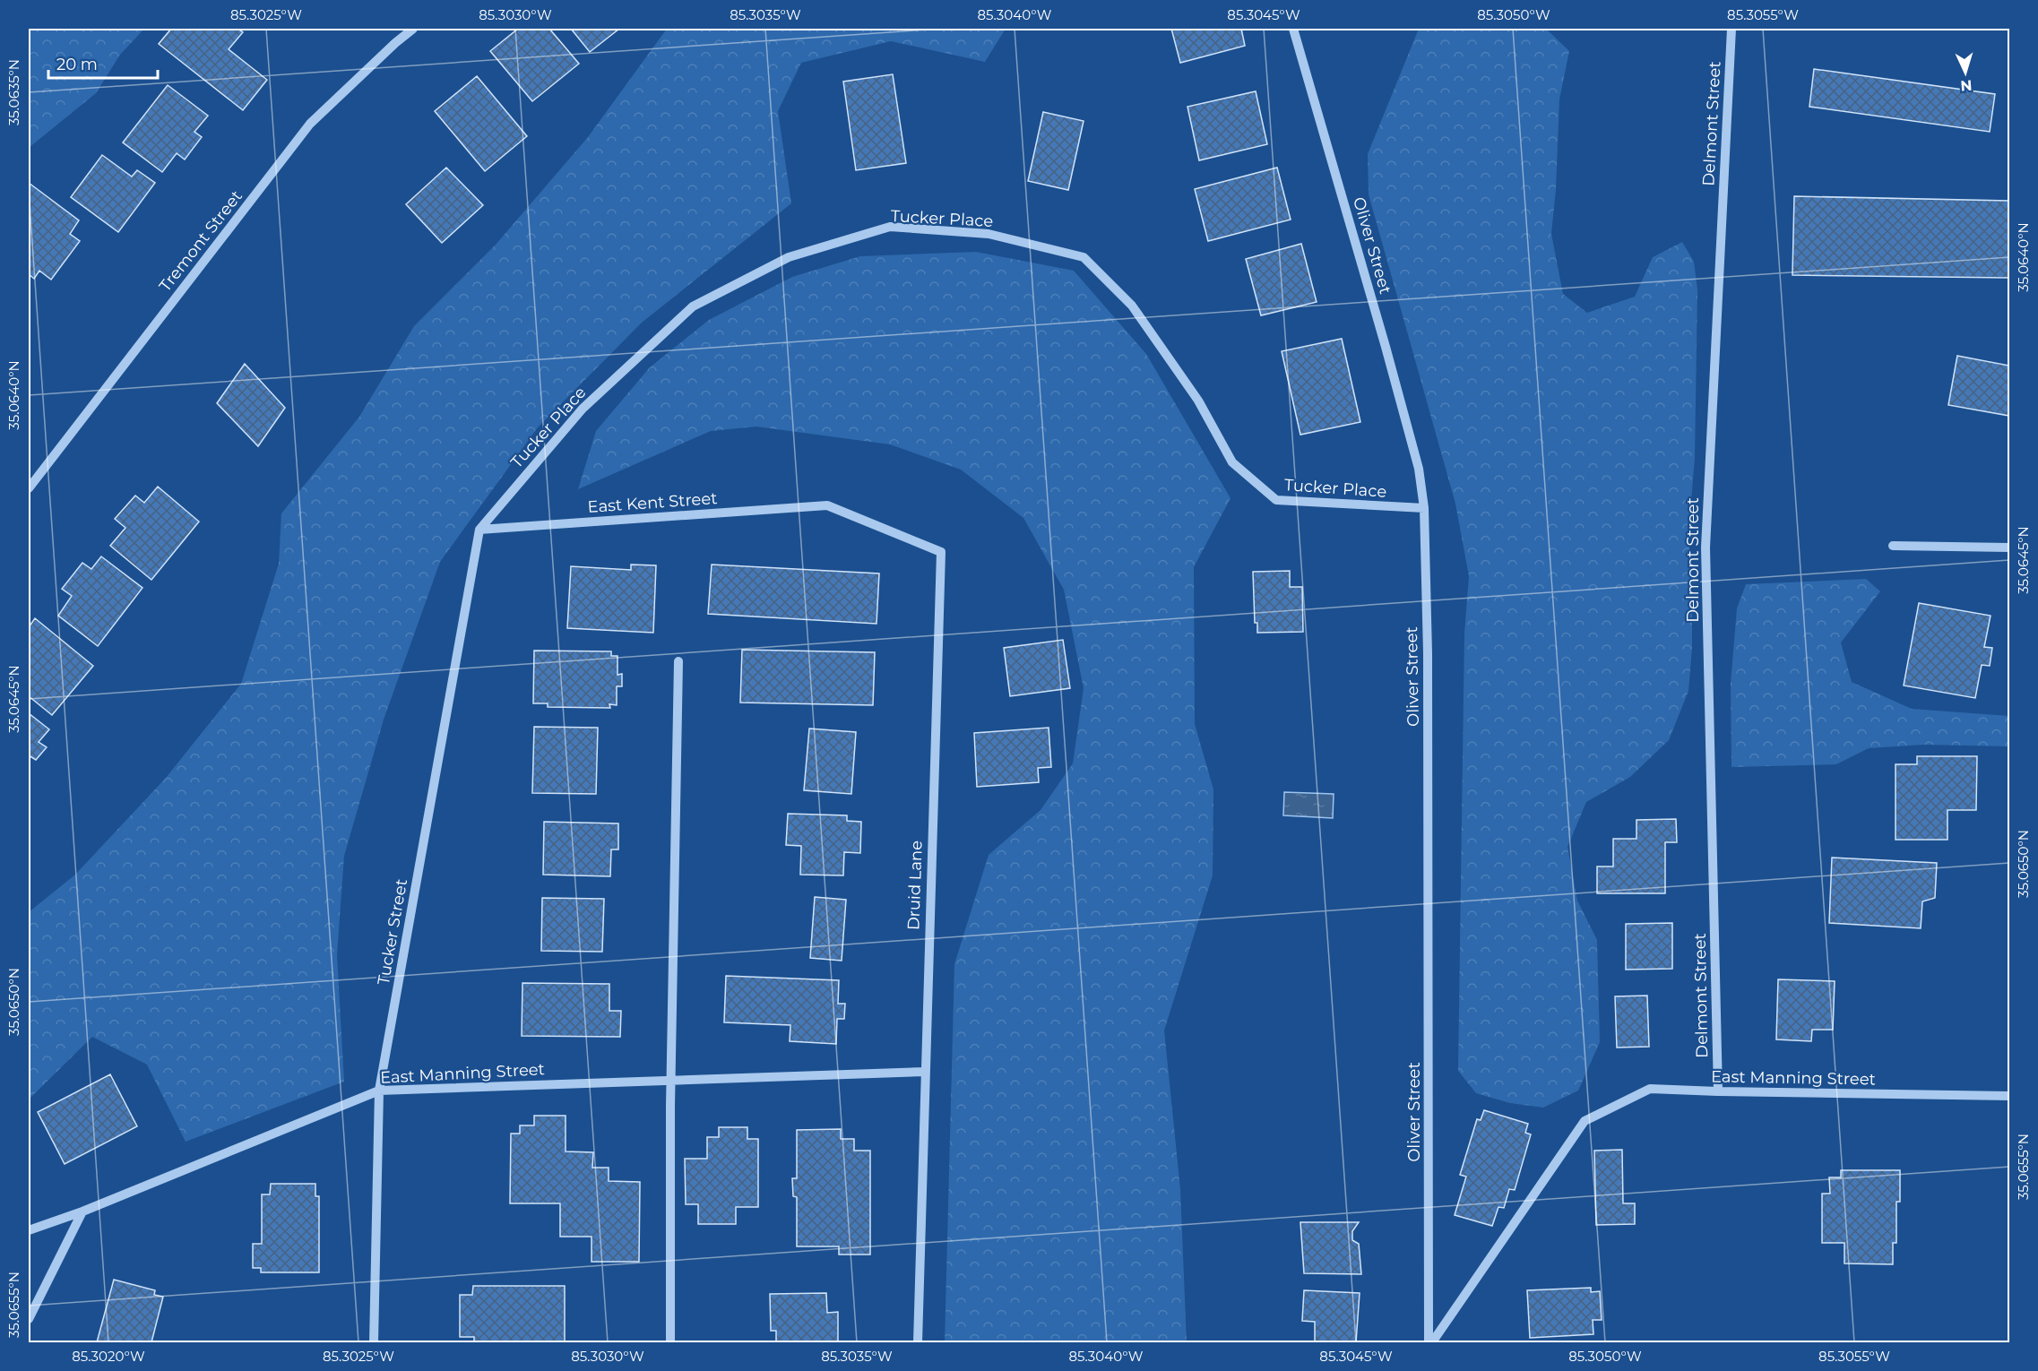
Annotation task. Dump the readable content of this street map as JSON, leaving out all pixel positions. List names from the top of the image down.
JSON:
{
  "streets": {
    "street": [
      "Delmont Street",
      "Tucker Place",
      "Tremont Street",
      "Oliver Street",
      "East Kent Street",
      "Druid Lane",
      "Tucker Street",
      "East Manning Street"
    ]
  },
  "crossings": [
    ["Delmont Street", "East Manning Street"],
    ["Tucker Place", "Oliver Street"],
    ["Tucker Place", "East Kent Street"],
    ["Tucker Place", "Tucker Street"],
    ["Oliver Street", "East Manning Street"],
    ["East Kent Street", "Druid Lane"],
    ["East Kent Street", "Tucker Street"],
    ["Druid Lane", "East Manning Street"],
    ["Tucker Street", "East Manning Street"]
  ],
  "scale_bar": "20 m",
  "north": "bottom",
  "coordinates": [
    "85.3025°W",
    "85.3030°W",
    "85.3035°W",
    "85.3040°W",
    "85.3045°W",
    "85.3050°W",
    "85.3055°W",
    "35.0635°N",
    "35.0640°N",
    "35.0645°N",
    "35.0650°N",
    "35.0655°N",
    "85.3020°W"
  ]
}
